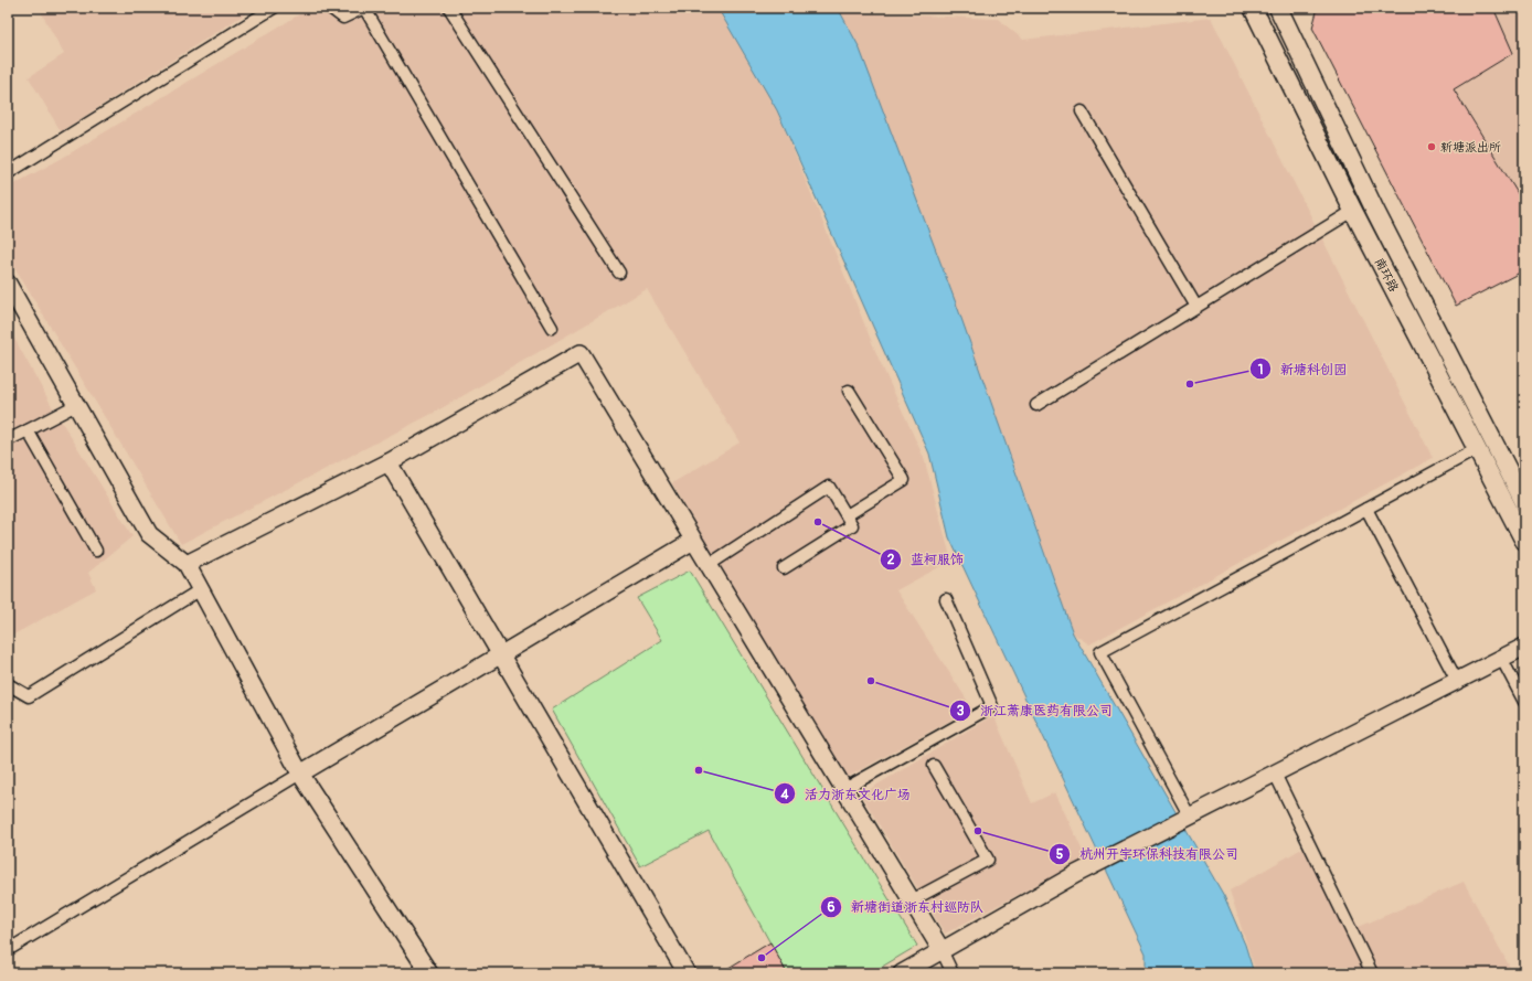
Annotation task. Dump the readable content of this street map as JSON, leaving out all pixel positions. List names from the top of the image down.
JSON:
{
  "streets": {
    "main road": ["南环路"]
  },
  "places": [
    "新塘派出所",
    "新塘科创园",
    "蓝柯服饰",
    "浙江萧康医药有限公司",
    "活力浙东文化广场",
    "杭州开宇环保科技有限公司",
    "新塘街道浙东村巡防队"
  ]
}
